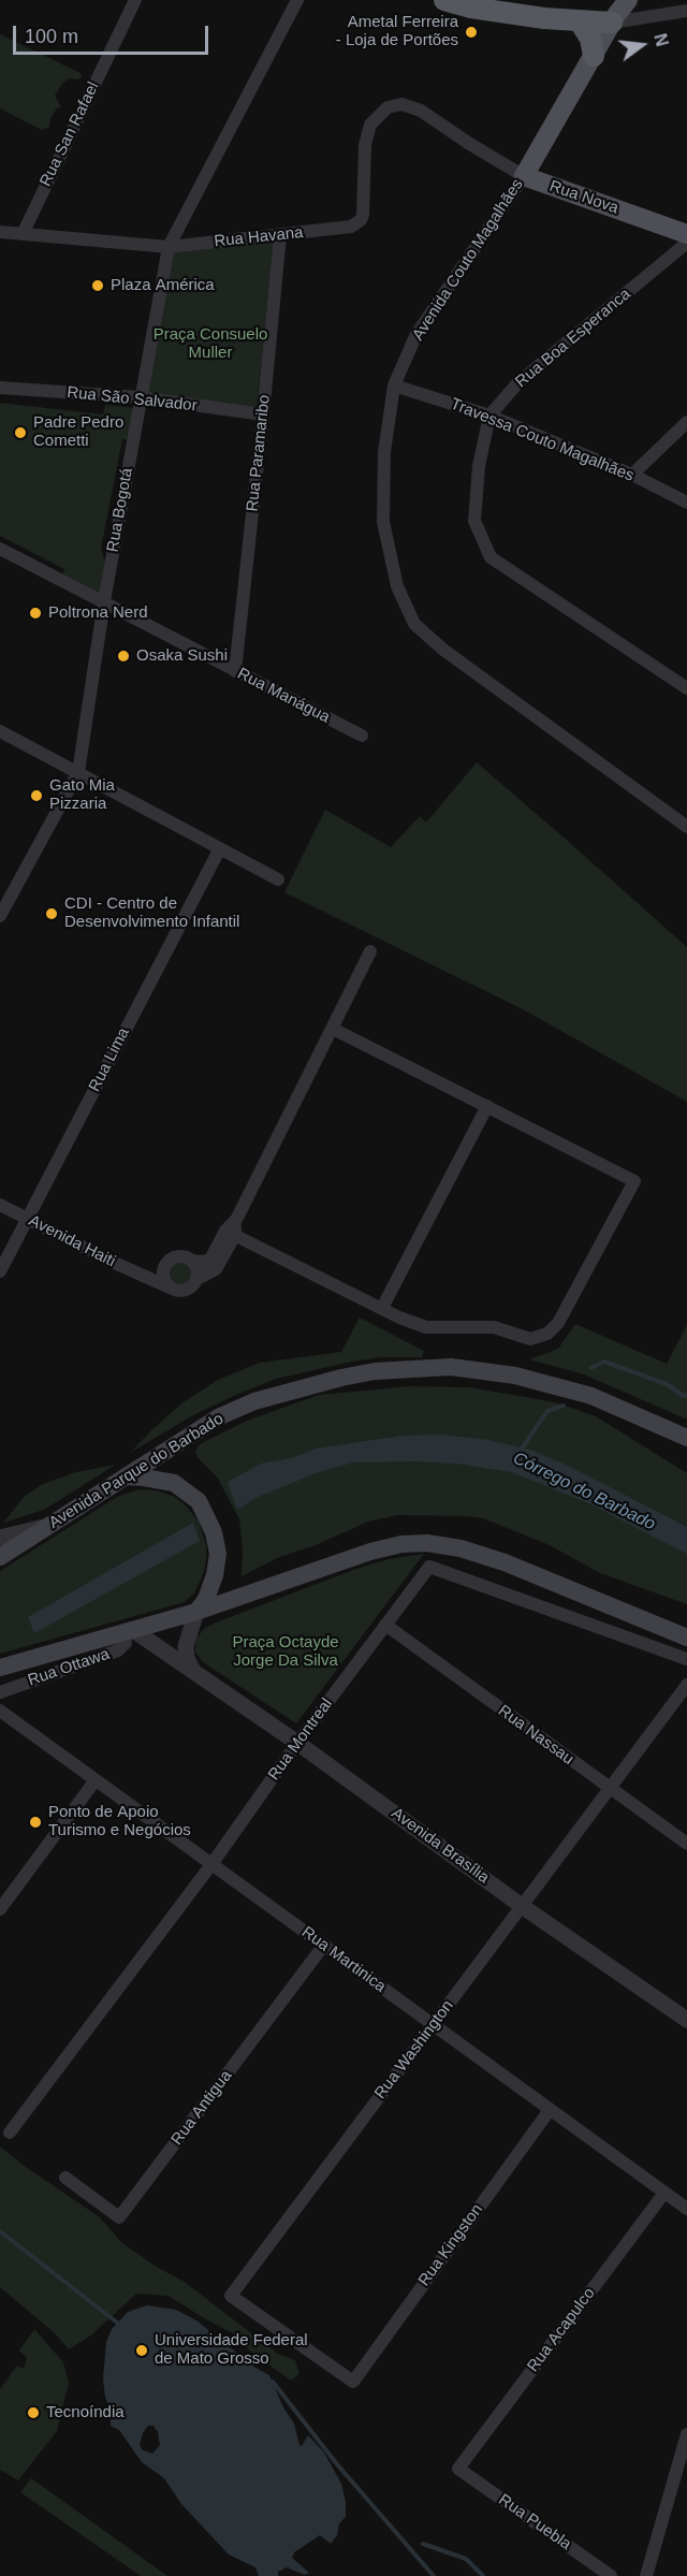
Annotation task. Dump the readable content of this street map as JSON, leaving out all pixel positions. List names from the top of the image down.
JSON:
{
  "streets": {
    "main road": ["Rua Nova", "Avenida Couto Magalhães", "Avenida Parque do Barbado"],
    "street": [
      "Rua San Rafael",
      "Rua Havana",
      "Rua Boa Esperanca",
      "Rua São Salvador",
      "Travessa Couto Magalhães",
      "Rua Paramaribo",
      "Rua Bogotá",
      "Rua Manágua",
      "Rua Lima",
      "Avenida Haiti",
      "Rua Ottawa",
      "Rua Nassau",
      "Rua Montreal",
      "Avenida Brasília",
      "Rua Martinica",
      "Rua Washington",
      "Rua Antigua",
      "Rua Kingston",
      "Rua Acapulco",
      "Rua Puebla"
    ]
  },
  "crossings": [
    ["Rua San Rafael", "Rua Havana"],
    ["Rua Nova", "Rua Havana"],
    ["Rua Nova", "Avenida Couto Magalhães"],
    ["Rua Havana", "Rua Paramaribo"],
    ["Rua Havana", "Rua Bogotá"],
    ["Avenida Couto Magalhães", "Travessa Couto Magalhães"],
    ["Rua Boa Esperanca", "Travessa Couto Magalhães"],
    ["Rua São Salvador", "Rua Paramaribo"],
    ["Rua São Salvador", "Rua Bogotá"],
    ["Rua Paramaribo", "Rua Manágua"],
    ["Rua Bogotá", "Rua Manágua"],
    ["Rua Lima", "Avenida Haiti"],
    ["Rua Ottawa", "Avenida Brasília"],
    ["Rua Nassau", "Rua Montreal"],
    ["Rua Nassau", "Rua Washington"],
    ["Rua Montreal", "Avenida Brasília"],
    ["Rua Montreal", "Rua Martinica"],
    ["Avenida Brasília", "Rua Washington"],
    ["Rua Martinica", "Rua Washington"],
    ["Rua Martinica", "Rua Antigua"],
    ["Rua Martinica", "Rua Kingston"],
    ["Rua Martinica", "Rua Acapulco"],
    ["Rua Washington", "Rua Kingston"],
    ["Rua Acapulco", "Rua Puebla"]
  ],
  "water": ["Córrego do Barbado"],
  "parks": ["Praça Consuelo Muller", "Praça Octayde Jorge Da Silva"],
  "places": [
    "Ametal Ferreira - Loja de Portões",
    "Plaza América",
    "Padre Pedro Cometti",
    "Poltrona Nerd",
    "Osaka Sushi",
    "Gato Mia Pizzaria",
    "CDI - Centro de Desenvolvimento Infantil",
    "Ponto de Apoio Turismo e Negócios",
    "Universidade Federal de Mato Grosso",
    "Tecnoíndia"
  ],
  "scale_bar": "100 m",
  "north": "right"
}
